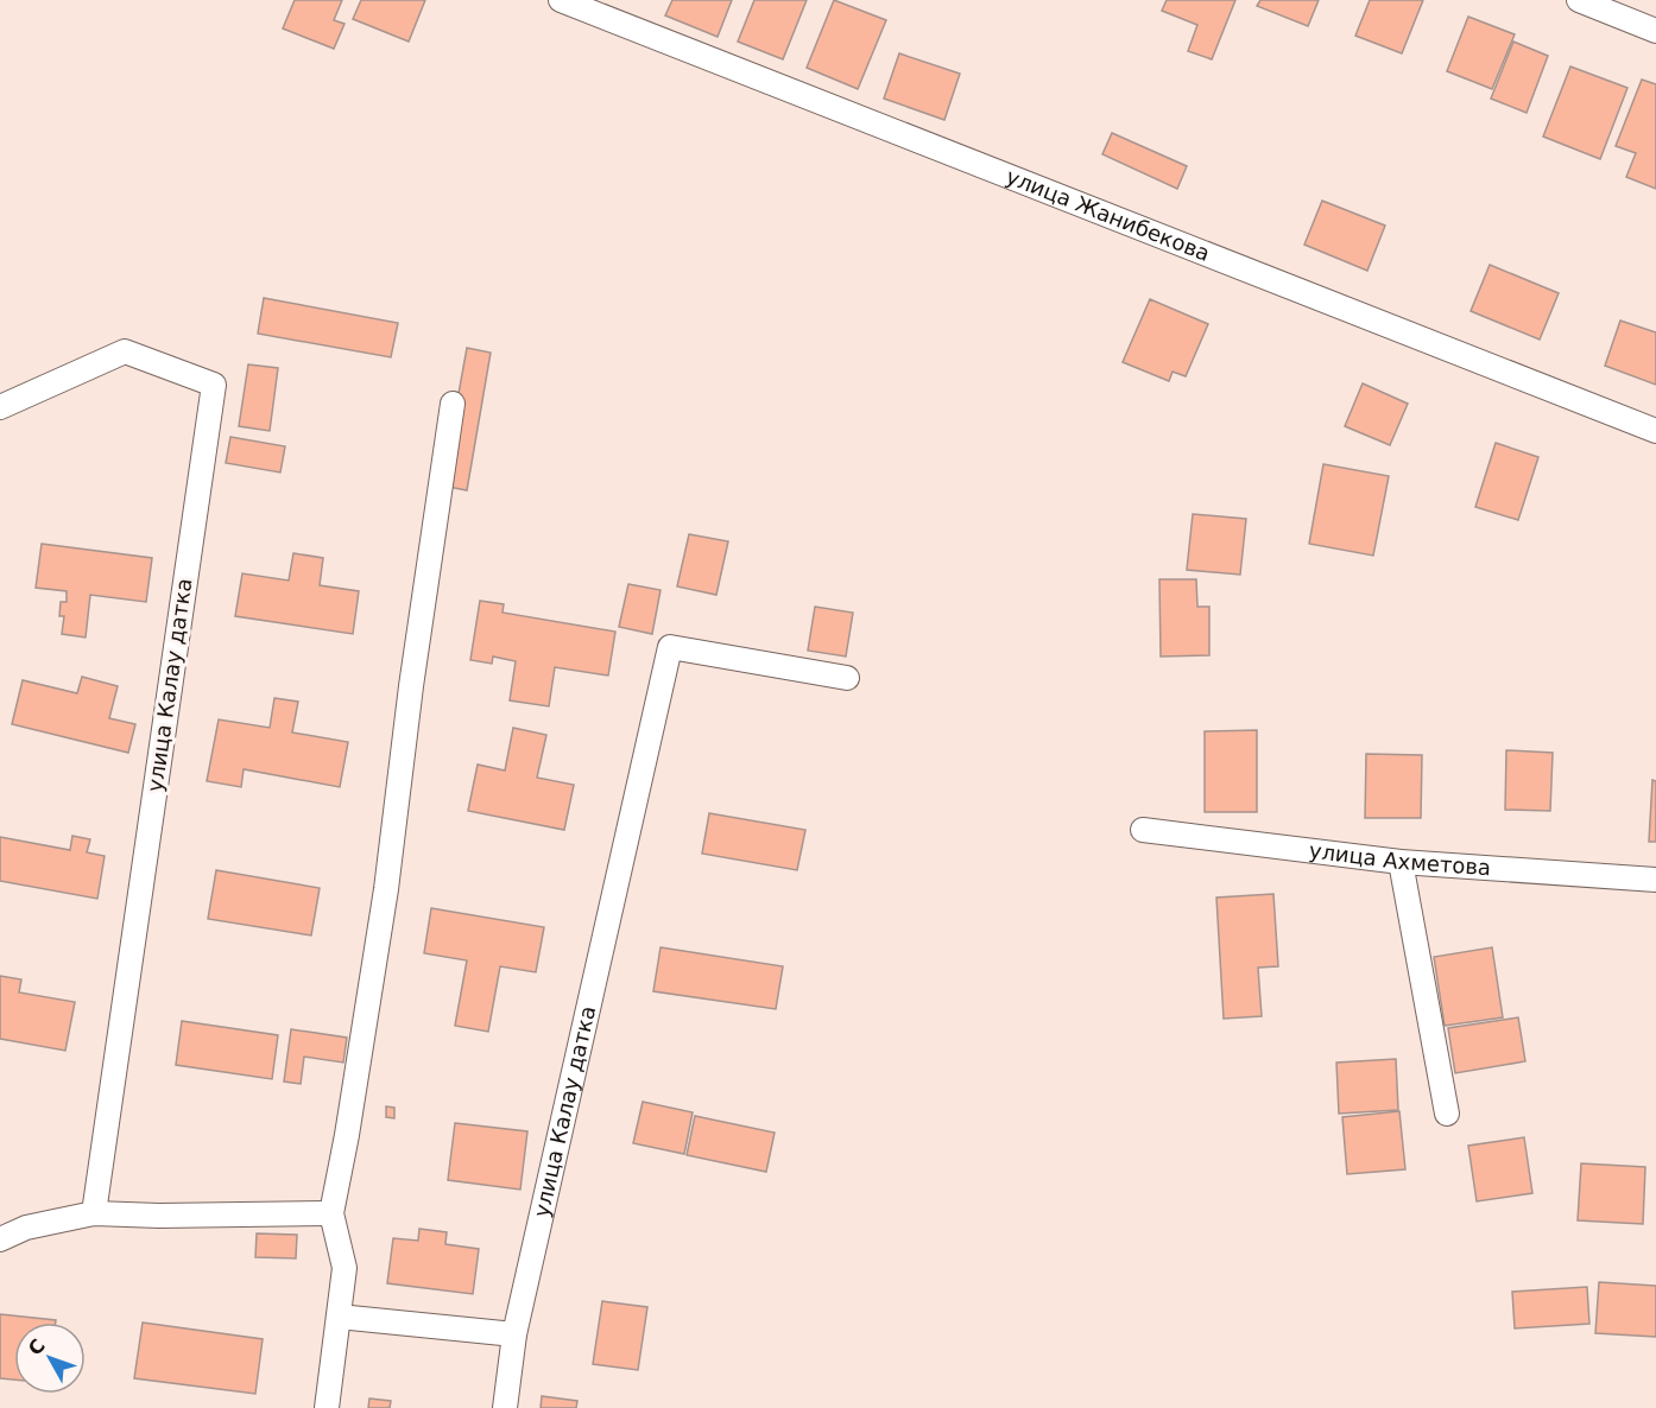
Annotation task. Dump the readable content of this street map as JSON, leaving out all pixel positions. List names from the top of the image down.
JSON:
{
  "streets": {
    "street": ["улица Жанибекова", "улица Калау датка", "улица Ахметова"]
  },
  "north": "top left"
}
